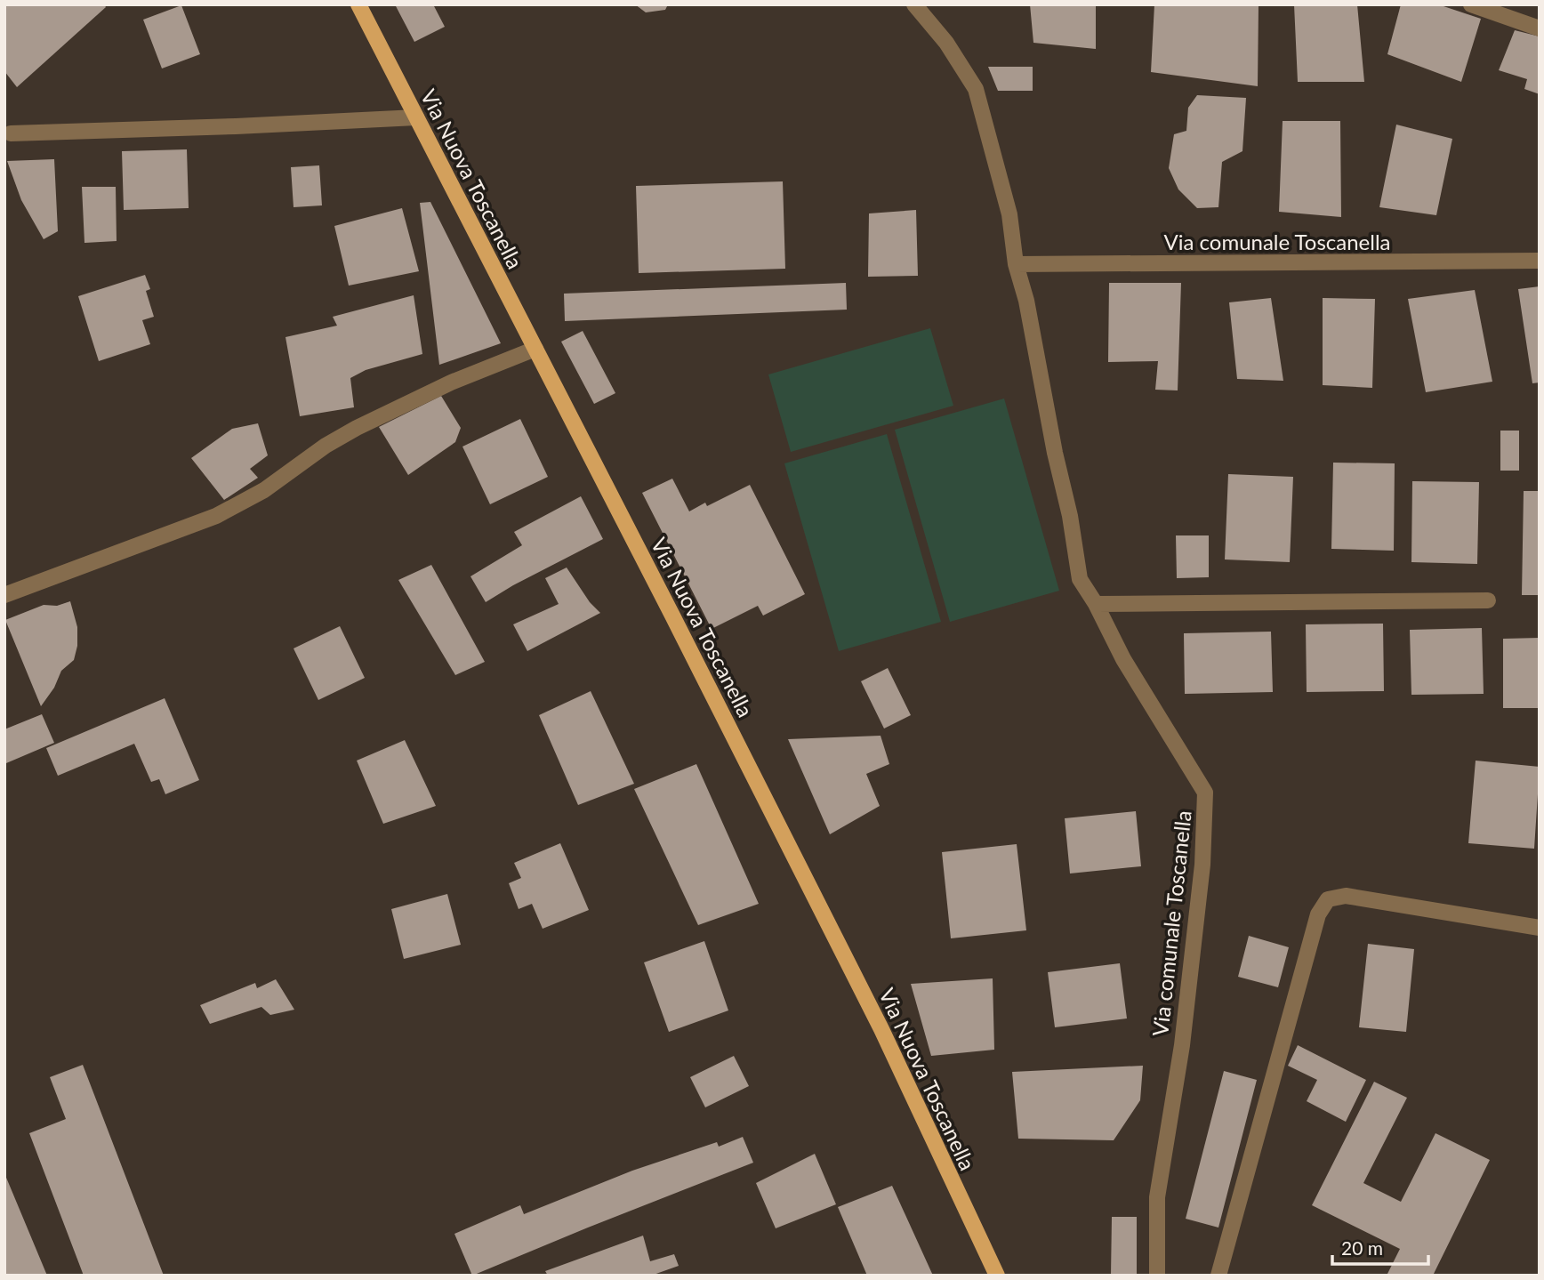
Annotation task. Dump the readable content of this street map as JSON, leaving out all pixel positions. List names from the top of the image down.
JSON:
{
  "streets": {
    "main road": ["Via Nuova Toscanella"],
    "street": ["Via comunale Toscanella"]
  },
  "scale_bar": "20 m"
}
